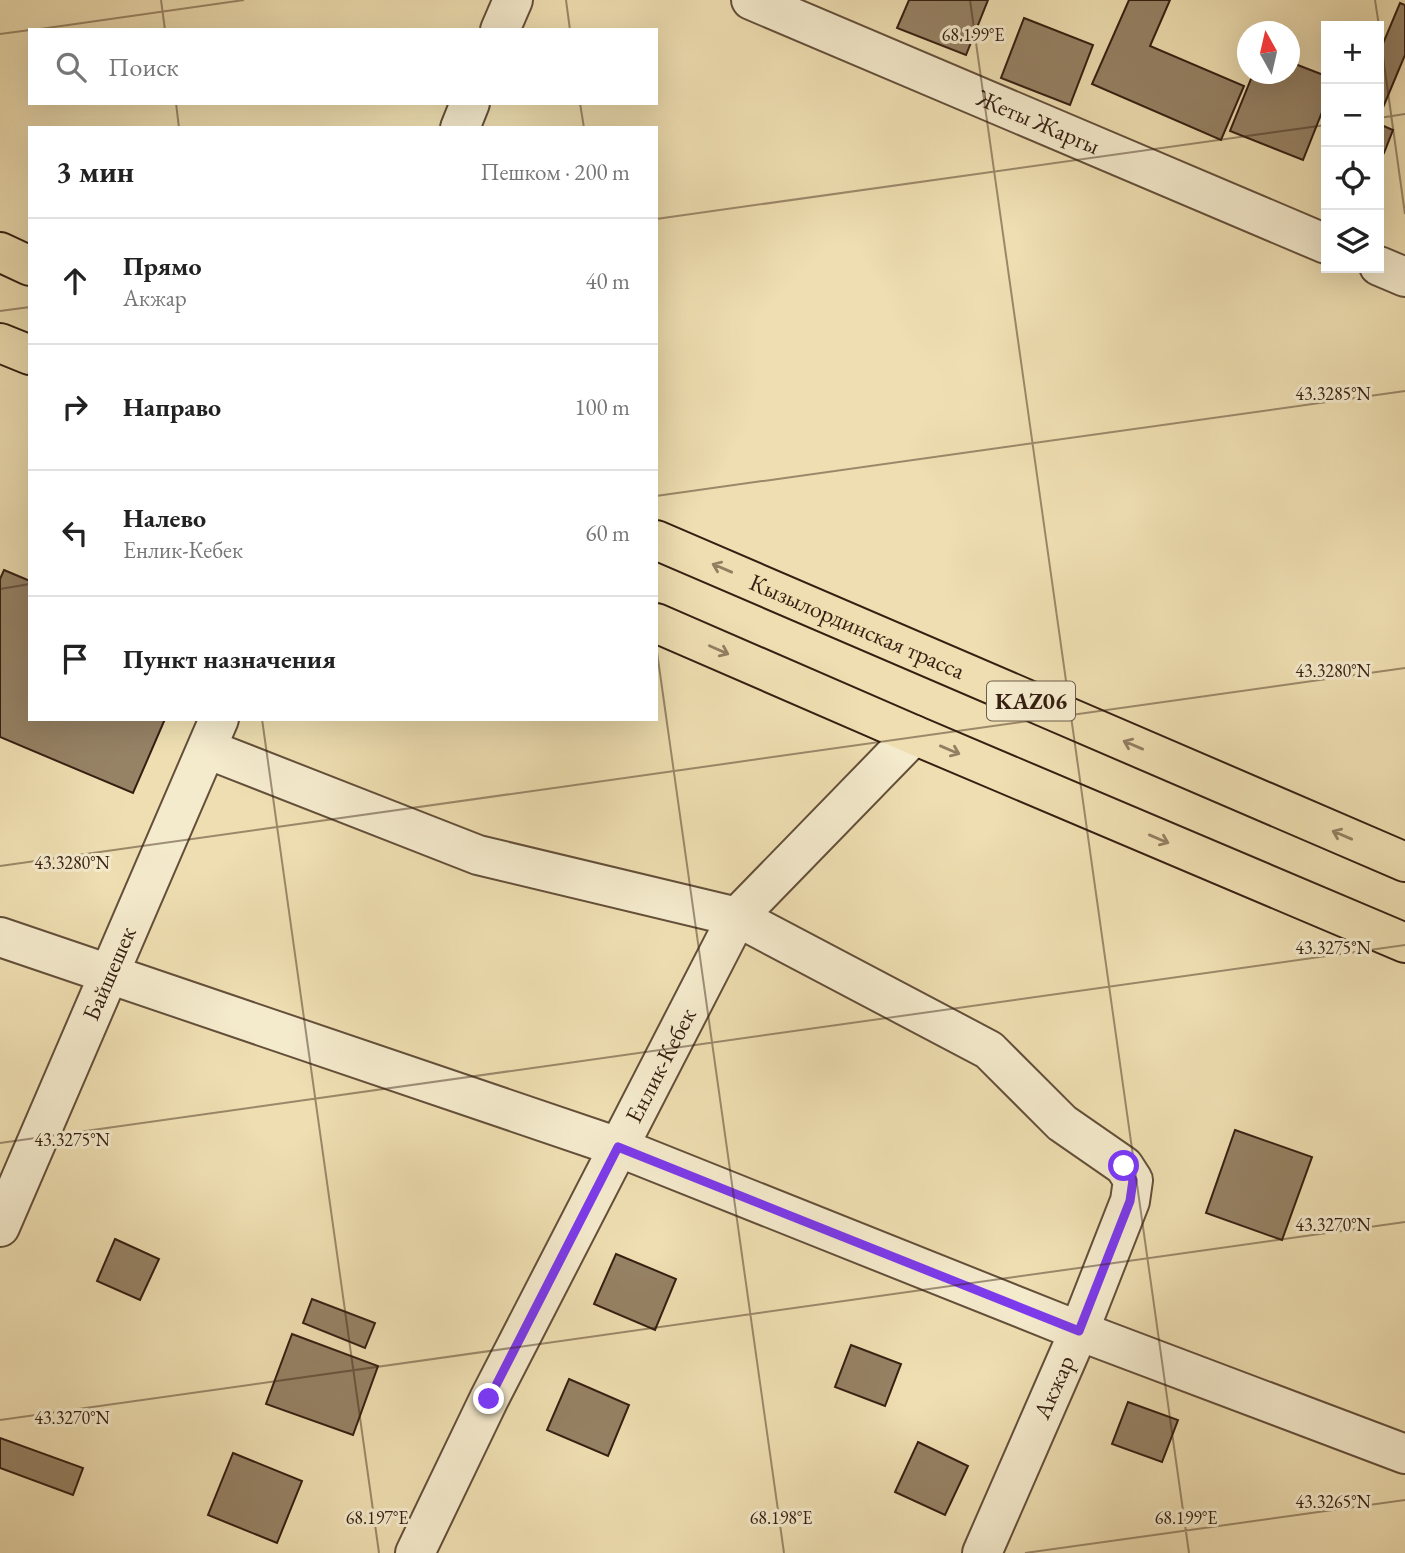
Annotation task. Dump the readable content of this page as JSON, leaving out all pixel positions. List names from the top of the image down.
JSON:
{
  "streets": {
    "highway": ["Кызылординская трасса", "KАZ06"],
    "street": [
      "Жеты Жаргы",
      "Байшешек",
      "Енлик-Кебек",
      "Акжар"
    ]
  },
  "crossings": [
    ["Енлик-Кебек", "Акжар"]
  ],
  "north": "top",
  "page": {
    "map_buttons": ["+", "−"],
    "search": "Поиск",
    "heading": ["3 мин", "Пешком · 200 m"],
    "list": [
      ["Прямо", "Акжар", "40 m"],
      ["Направо", "100 m"],
      ["Налево", "Енлик-Кебек", "60 m"],
      "Пункт назначения"
    ]
  },
  "coordinates": [
    "68.199°E",
    "43.3285°N",
    "43.3280°N",
    "43.3275°N",
    "43.3270°N",
    "43.3265°N",
    "68.197°E",
    "68.198°E"
  ]
}
